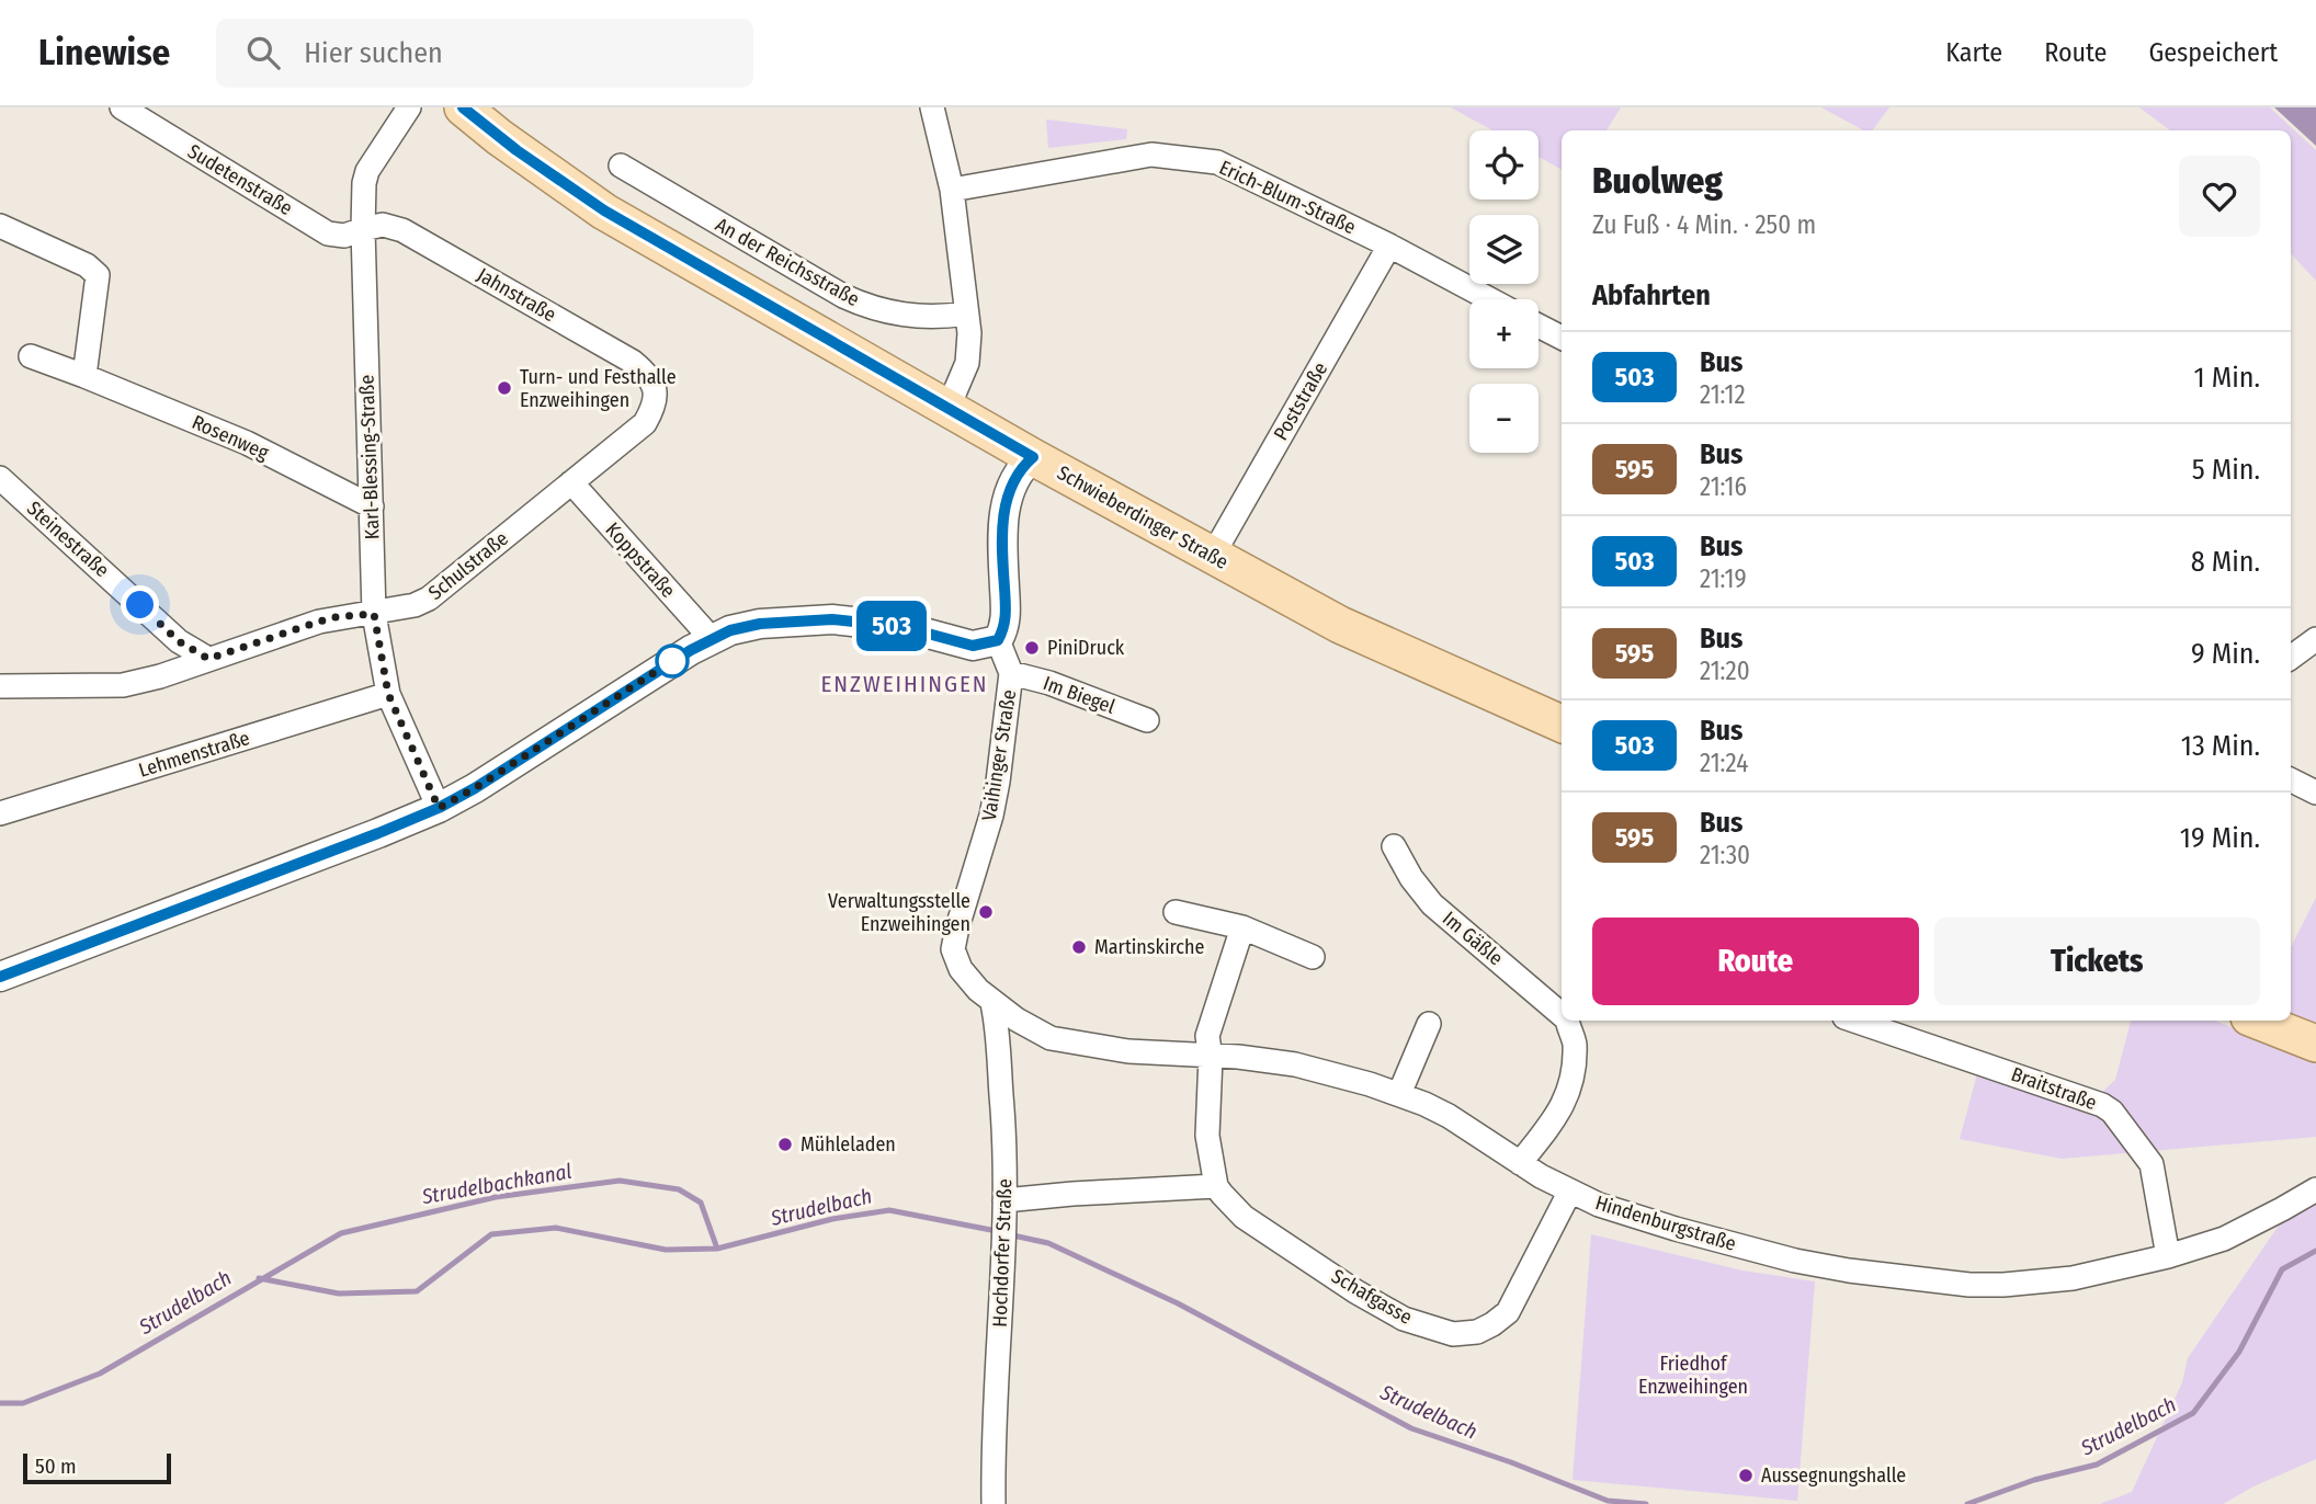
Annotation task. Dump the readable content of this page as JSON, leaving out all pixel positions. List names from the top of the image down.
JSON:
{
  "streets": {
    "main road": ["Schwieberdinger Straße"],
    "street": [
      "Sudetenstraße",
      "Erich-Blum-Straße",
      "An der Reichsstraße",
      "Jahnstraße",
      "Poststraße",
      "Rosenweg",
      "Karl-Blessing-Straße",
      "Steinestraße",
      "Koppstraße",
      "Schulstraße",
      "Im Biegel",
      "Lehmenstraße",
      "Vaihinger Straße",
      "Im Gäßle",
      "Braitstraße",
      "Hindenburgstraße",
      "Hochdorfer Straße",
      "Schafgasse"
    ]
  },
  "crossings": [
    ["Sudetenstraße", "Jahnstraße"],
    ["Sudetenstraße", "Karl-Blessing-Straße"],
    ["Erich-Blum-Straße", "Poststraße"],
    ["Jahnstraße", "Karl-Blessing-Straße"],
    ["Jahnstraße", "Schulstraße"],
    ["Poststraße", "Schwieberdinger Straße"],
    ["Rosenweg", "Karl-Blessing-Straße"],
    ["Karl-Blessing-Straße", "Schulstraße"],
    ["Karl-Blessing-Straße", "Lehmenstraße"],
    ["Steinestraße", "Schulstraße"],
    ["Koppstraße", "Schulstraße"],
    ["Im Biegel", "Vaihinger Straße"],
    ["Vaihinger Straße", "Hindenburgstraße"],
    ["Braitstraße", "Hindenburgstraße"],
    ["Hindenburgstraße", "Hochdorfer Straße"],
    ["Hindenburgstraße", "Schafgasse"]
  ],
  "districts": ["ENZWEIHINGEN"],
  "water": ["Strudelbachkanal", "Strudelbach"],
  "parks": ["Friedhof Enzweihingen"],
  "places": [
    "Turn- und Festhalle Enzweihingen",
    "PiniDruck",
    "Verwaltungsstelle Enzweihingen",
    "Martinskirche",
    "Mühleladen",
    "Aussegnungshalle"
  ],
  "lines": ["bus line 503"],
  "scale_bar": "50 m",
  "page": {
    "header": "Linewise",
    "search": "Hier suchen",
    "nav": ["Karte", "Route", "Gespeichert"],
    "on_map": "503",
    "map_buttons": ["+", "−"],
    "heading": [
      ["Buolweg", "Zu Fuß · 4 Min. · 250 m"],
      "Abfahrten"
    ],
    "list": [
      {
        "mark": "503",
        "name": "Bus",
        "note": "21:12",
        "value": "1 Min."
      },
      {
        "mark": "595",
        "name": "Bus",
        "note": "21:16",
        "value": "5 Min."
      },
      {
        "mark": "503",
        "name": "Bus",
        "note": "21:19",
        "value": "8 Min."
      },
      {
        "mark": "595",
        "name": "Bus",
        "note": "21:20",
        "value": "9 Min."
      },
      {
        "mark": "503",
        "name": "Bus",
        "note": "21:24",
        "value": "13 Min."
      },
      {
        "mark": "595",
        "name": "Bus",
        "note": "21:30",
        "value": "19 Min."
      }
    ],
    "buttons": ["Route", "Tickets"],
    "scale": "50 m"
  }
}
